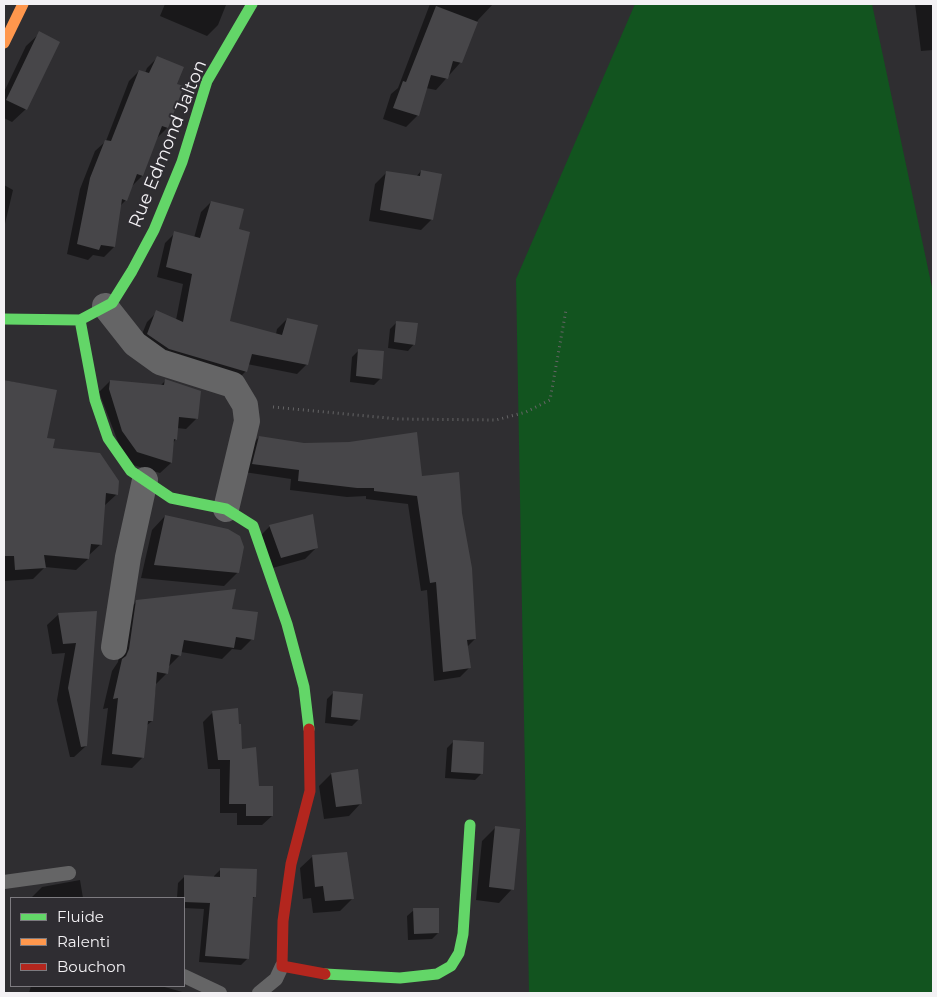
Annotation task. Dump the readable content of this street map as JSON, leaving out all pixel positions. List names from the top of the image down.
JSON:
{
  "streets": {
    "street": ["Rue Edmond Jalton"]
  },
  "legend": ["Fluide", "Ralenti", "Bouchon"]
}
